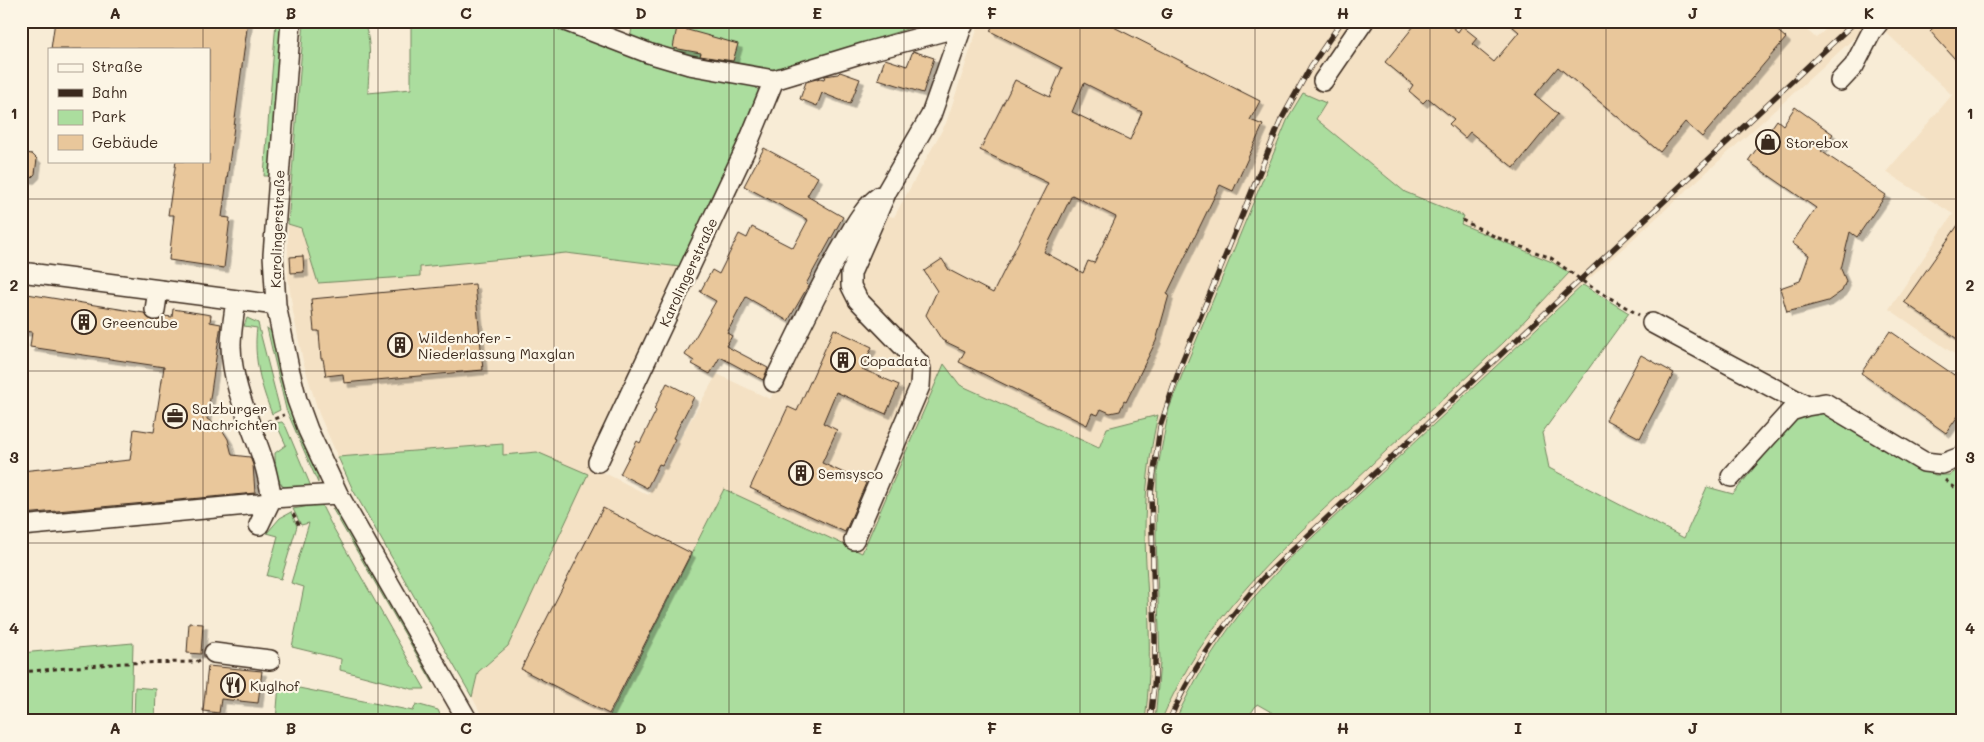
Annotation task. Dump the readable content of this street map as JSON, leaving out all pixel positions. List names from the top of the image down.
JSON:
{
  "streets": {
    "street": ["Karolingerstraße"]
  },
  "places": {
    "shop": ["Storebox"],
    "building": [
      "Greencube",
      "Wildenhofer - Niederlassung Maxglan",
      "Copadata",
      "Semsysco"
    ],
    "office": ["Salzburger Nachrichten"],
    "restaurant": ["Kuglhof"]
  },
  "legend": [
    "Straße",
    "Bahn",
    "Park",
    "Gebäude"
  ],
  "grid": {
    "columns": [
      "A",
      "B",
      "C",
      "D",
      "E",
      "F",
      "G",
      "H",
      "I",
      "J",
      "K"
    ],
    "rows": [
      "1",
      "2",
      "3",
      "4"
    ]
  }
}
